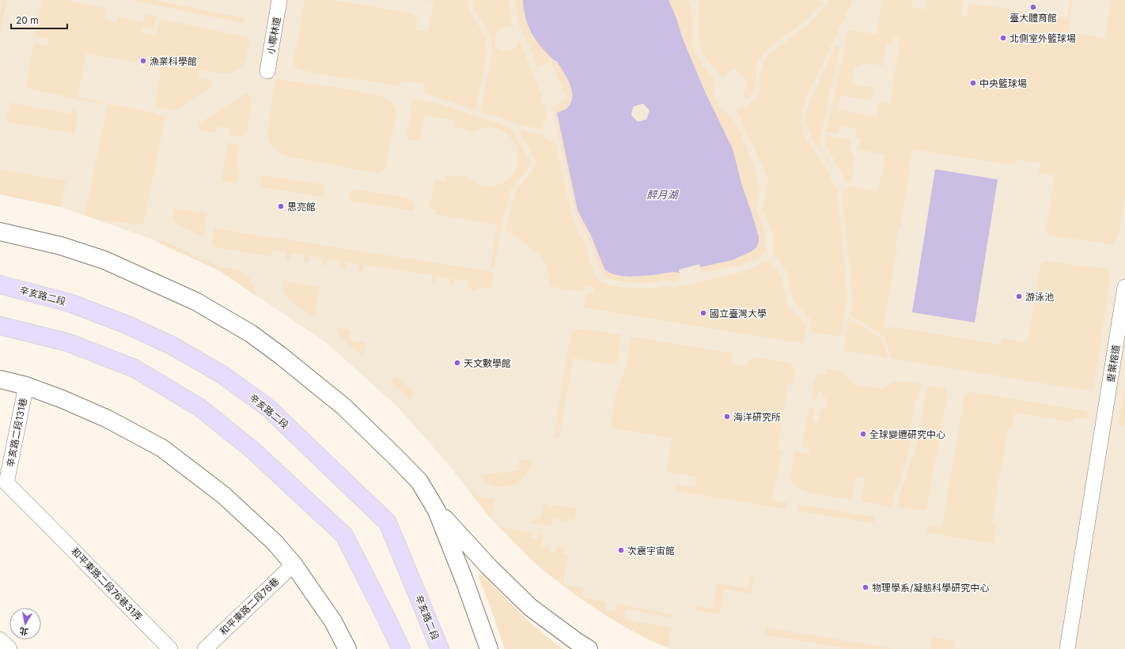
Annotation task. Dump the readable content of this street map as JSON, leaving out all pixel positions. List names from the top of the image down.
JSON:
{
  "streets": {
    "main road": ["辛亥路二段"],
    "street": [
      "小椰林道",
      "垂葉榕道",
      "辛亥路二段131巷",
      "和平東路二段76巷31弄",
      "和平東路二段76巷"
    ]
  },
  "crossings": [
    ["辛亥路二段131巷", "和平東路二段76巷31弄"]
  ],
  "water": ["醉月湖"],
  "places": [
    "臺大體育館",
    "北側室外籃球場",
    "漁業科學館",
    "中央籃球場",
    "思亮館",
    "游泳池",
    "國立臺灣大學",
    "天文數學館",
    "海洋研究所",
    "全球變遷研究中心",
    "次震宇宙館",
    "物理學系/凝態科學研究中心"
  ],
  "scale_bar": "20 m",
  "north": "bottom"
}
